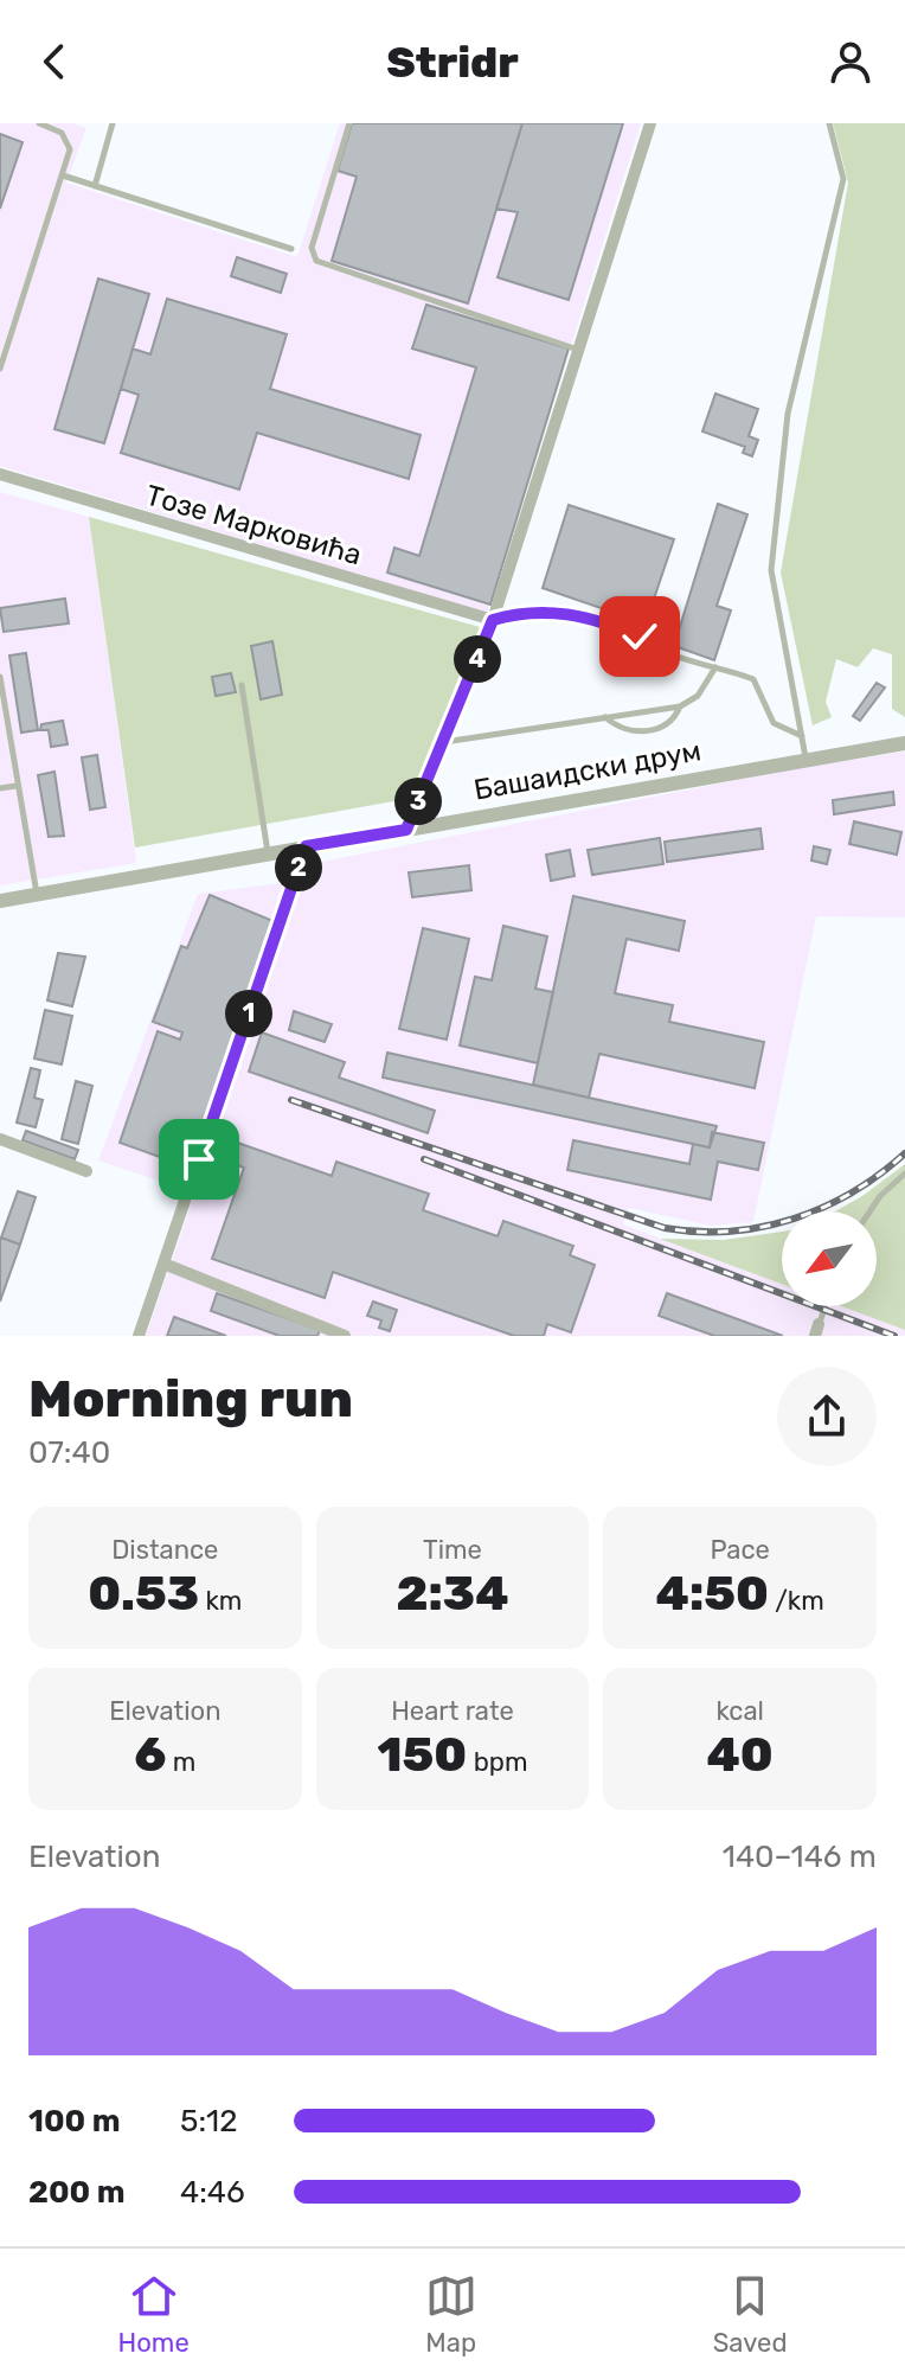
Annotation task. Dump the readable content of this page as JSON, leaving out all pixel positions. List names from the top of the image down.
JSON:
{
  "streets": {
    "street": ["Тозе Марковића", "Башаидски друм"]
  },
  "north": "bottom left",
  "page": {
    "header": "Stridr",
    "pins": [
      "4",
      "3",
      "2",
      "1"
    ],
    "heading": ["Morning run", "07:40"],
    "stats": [
      ["Distance", "0.53 km"],
      ["Time", "2:34"],
      ["Pace", "4:50 /km"],
      ["Elevation", "6 m"],
      ["Heart rate", "150 bpm"],
      ["kcal", "40"]
    ],
    "chart": ["Elevation", "140–146 m"],
    "list": [
      {
        "name": "100 m",
        "note": "5:12"
      },
      {
        "name": "200 m",
        "note": "4:46"
      }
    ],
    "tabs": ["Home", "Map", "Saved"]
  }
}
